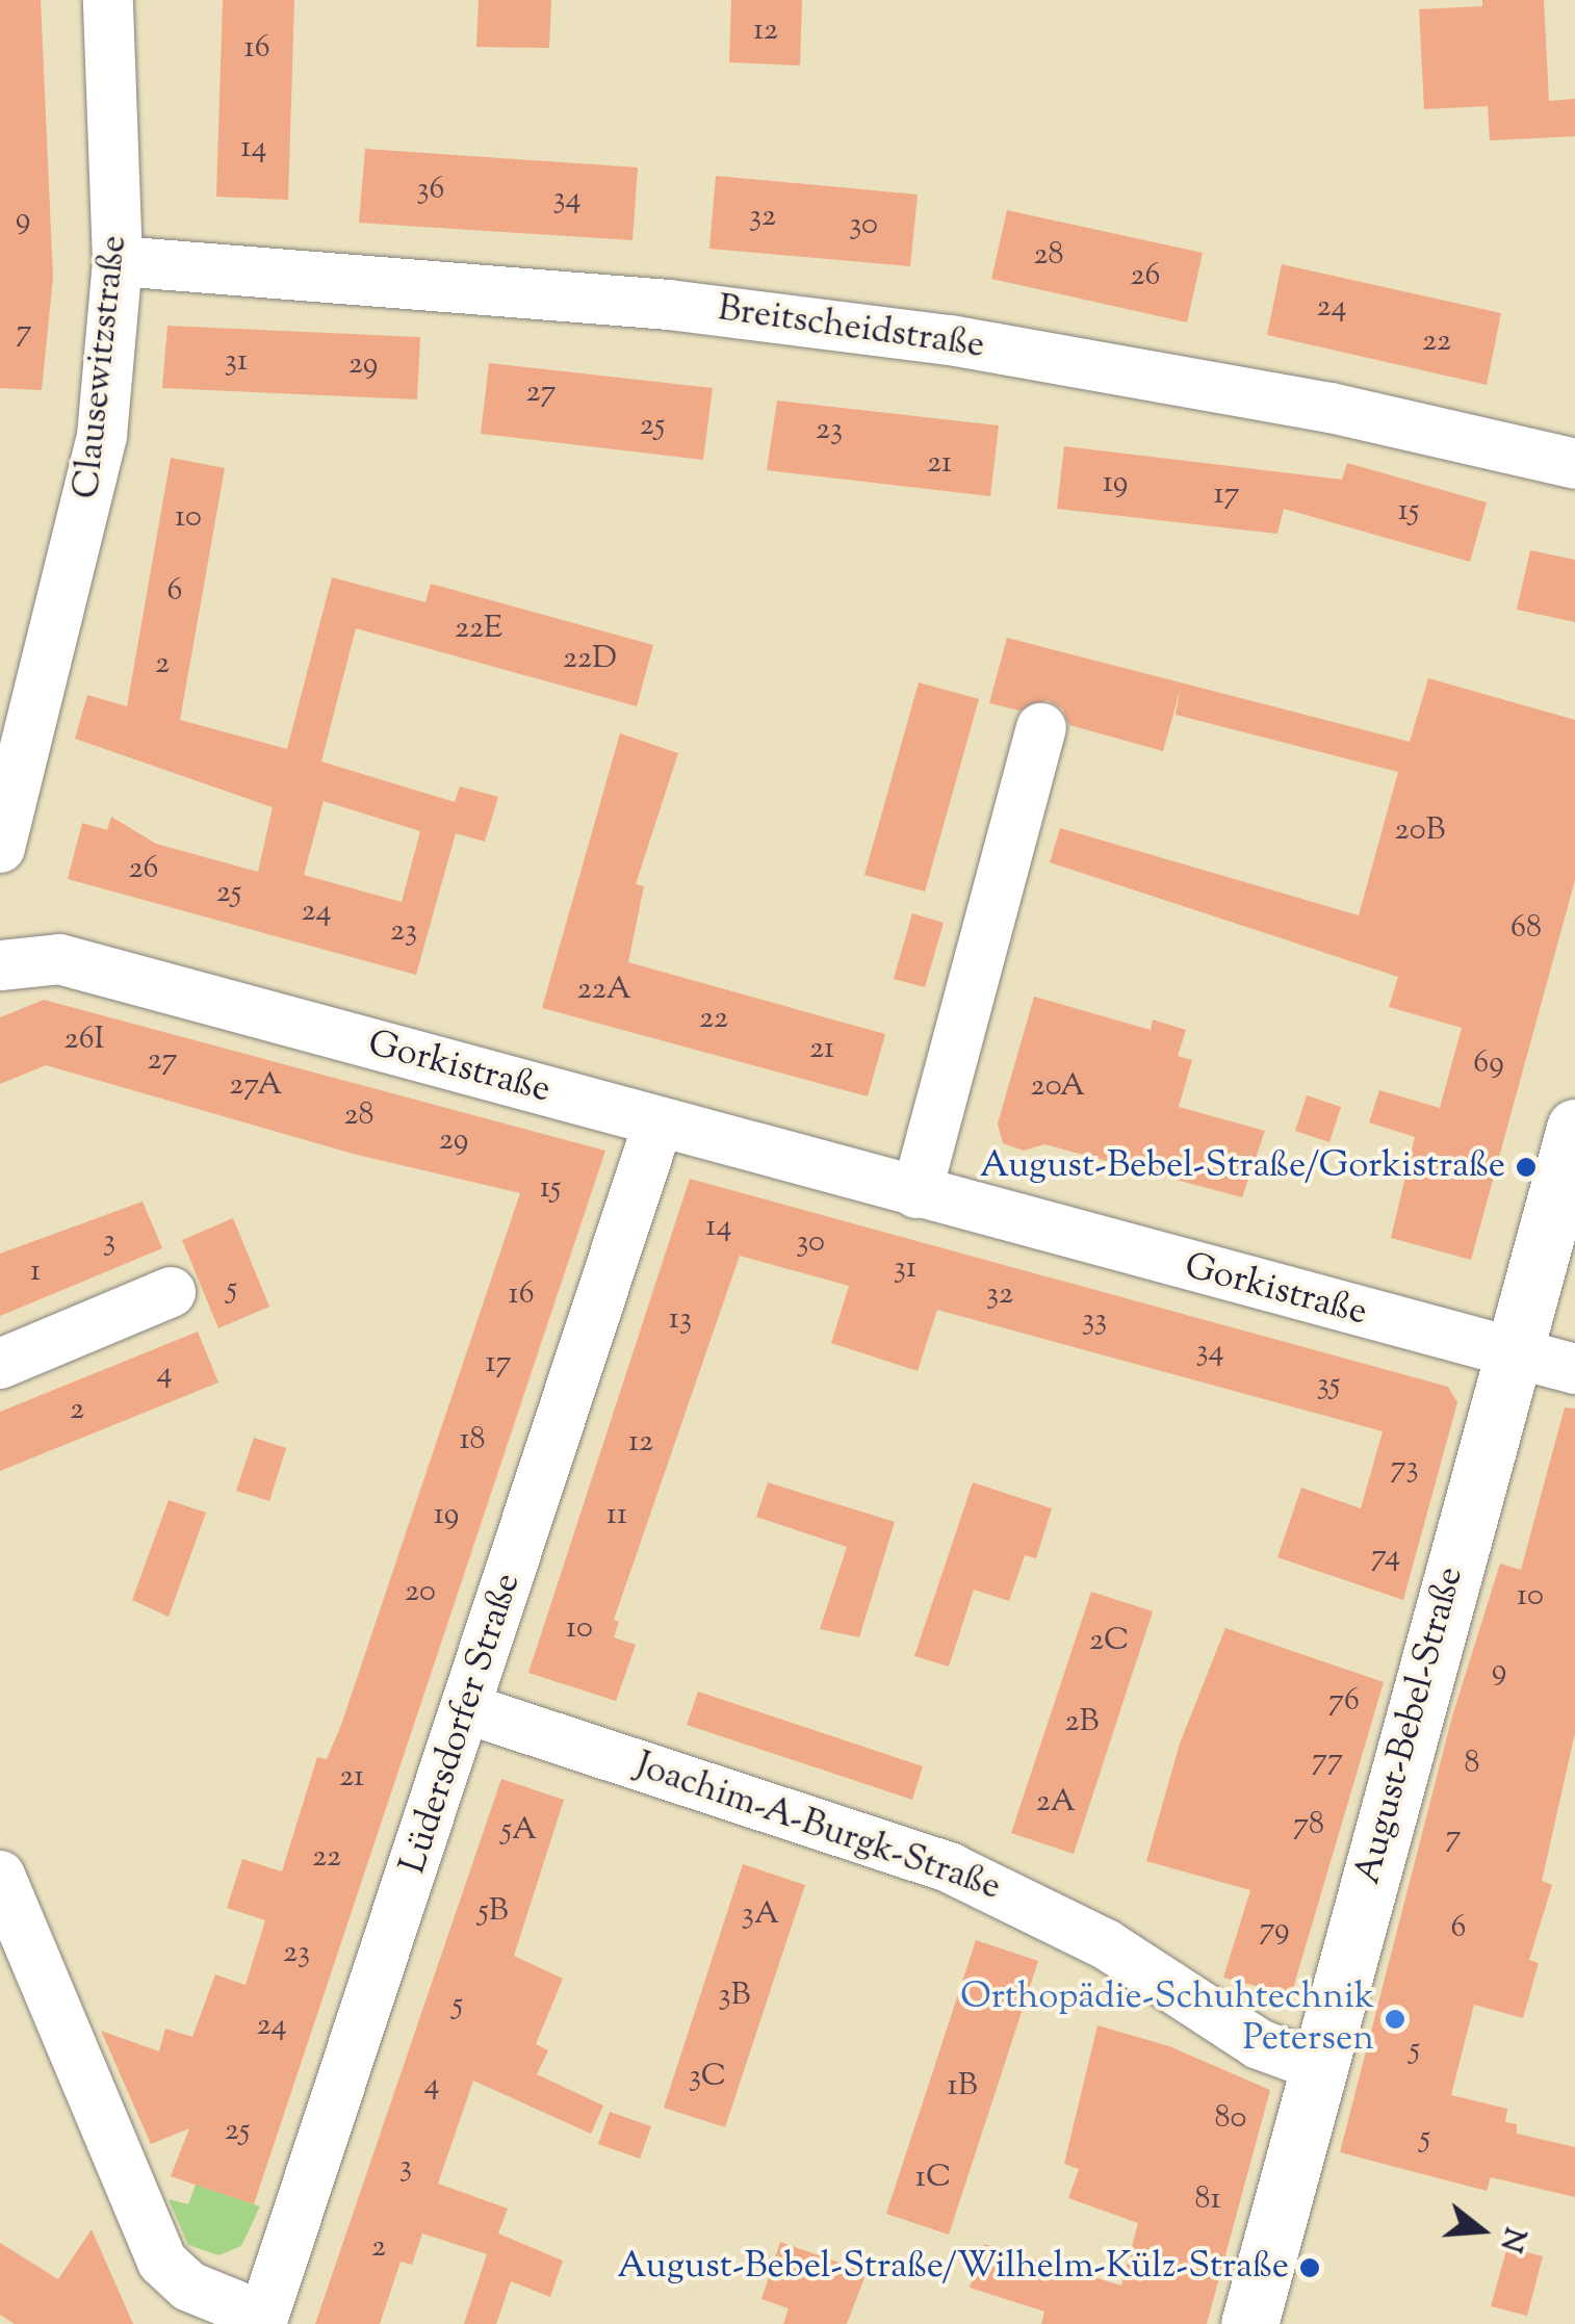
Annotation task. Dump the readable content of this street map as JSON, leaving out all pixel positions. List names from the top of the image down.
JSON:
{
  "streets": {
    "street": [
      "Breitscheidstraße",
      "Clausewitzstraße",
      "Gorkistraße",
      "Lüdersdorfer Straße",
      "August-Bebel-Straße",
      "Joachim-A-Burgk-Straße"
    ]
  },
  "crossings": [
    ["Breitscheidstraße", "Clausewitzstraße"],
    ["Gorkistraße", "Lüdersdorfer Straße"],
    ["Gorkistraße", "August-Bebel-Straße"],
    ["Lüdersdorfer Straße", "Joachim-A-Burgk-Straße"],
    ["August-Bebel-Straße", "Joachim-A-Burgk-Straße"]
  ],
  "places": ["August-Bebel-Straße/Gorkistraße", "Orthopädie-Schuhtechnik Petersen", "August-Bebel-Straße/Wilhelm-Külz-Straße"],
  "house_numbers": [
    "12",
    "16",
    "14",
    "36",
    "34",
    "32",
    "9",
    "30",
    "28",
    "26",
    "24",
    "7",
    "22",
    "31",
    "29",
    "27",
    "25",
    "23",
    "21",
    "19",
    "17",
    "15",
    "10",
    "6",
    "22E",
    "22D",
    "2",
    "20B",
    "26",
    "25",
    "24",
    "68",
    "23",
    "22A",
    "22",
    "26I",
    "21",
    "27",
    "69",
    "27A",
    "20A",
    "28",
    "29",
    "15",
    "14",
    "3",
    "30",
    "31",
    "1",
    "5",
    "16",
    "32",
    "13",
    "33",
    "34",
    "17",
    "4",
    "35",
    "2",
    "18",
    "12",
    "73",
    "19",
    "11",
    "74",
    "20",
    "10",
    "10",
    "2C",
    "9",
    "76",
    "2B",
    "77",
    "8",
    "21",
    "2A",
    "78",
    "5A",
    "7",
    "22",
    "5B",
    "3A",
    "6",
    "79",
    "23",
    "3B",
    "5",
    "24",
    "5",
    "3C",
    "4",
    "1B",
    "80",
    "25",
    "5",
    "3",
    "1C",
    "81",
    "2"
  ],
  "north": "right"
}
